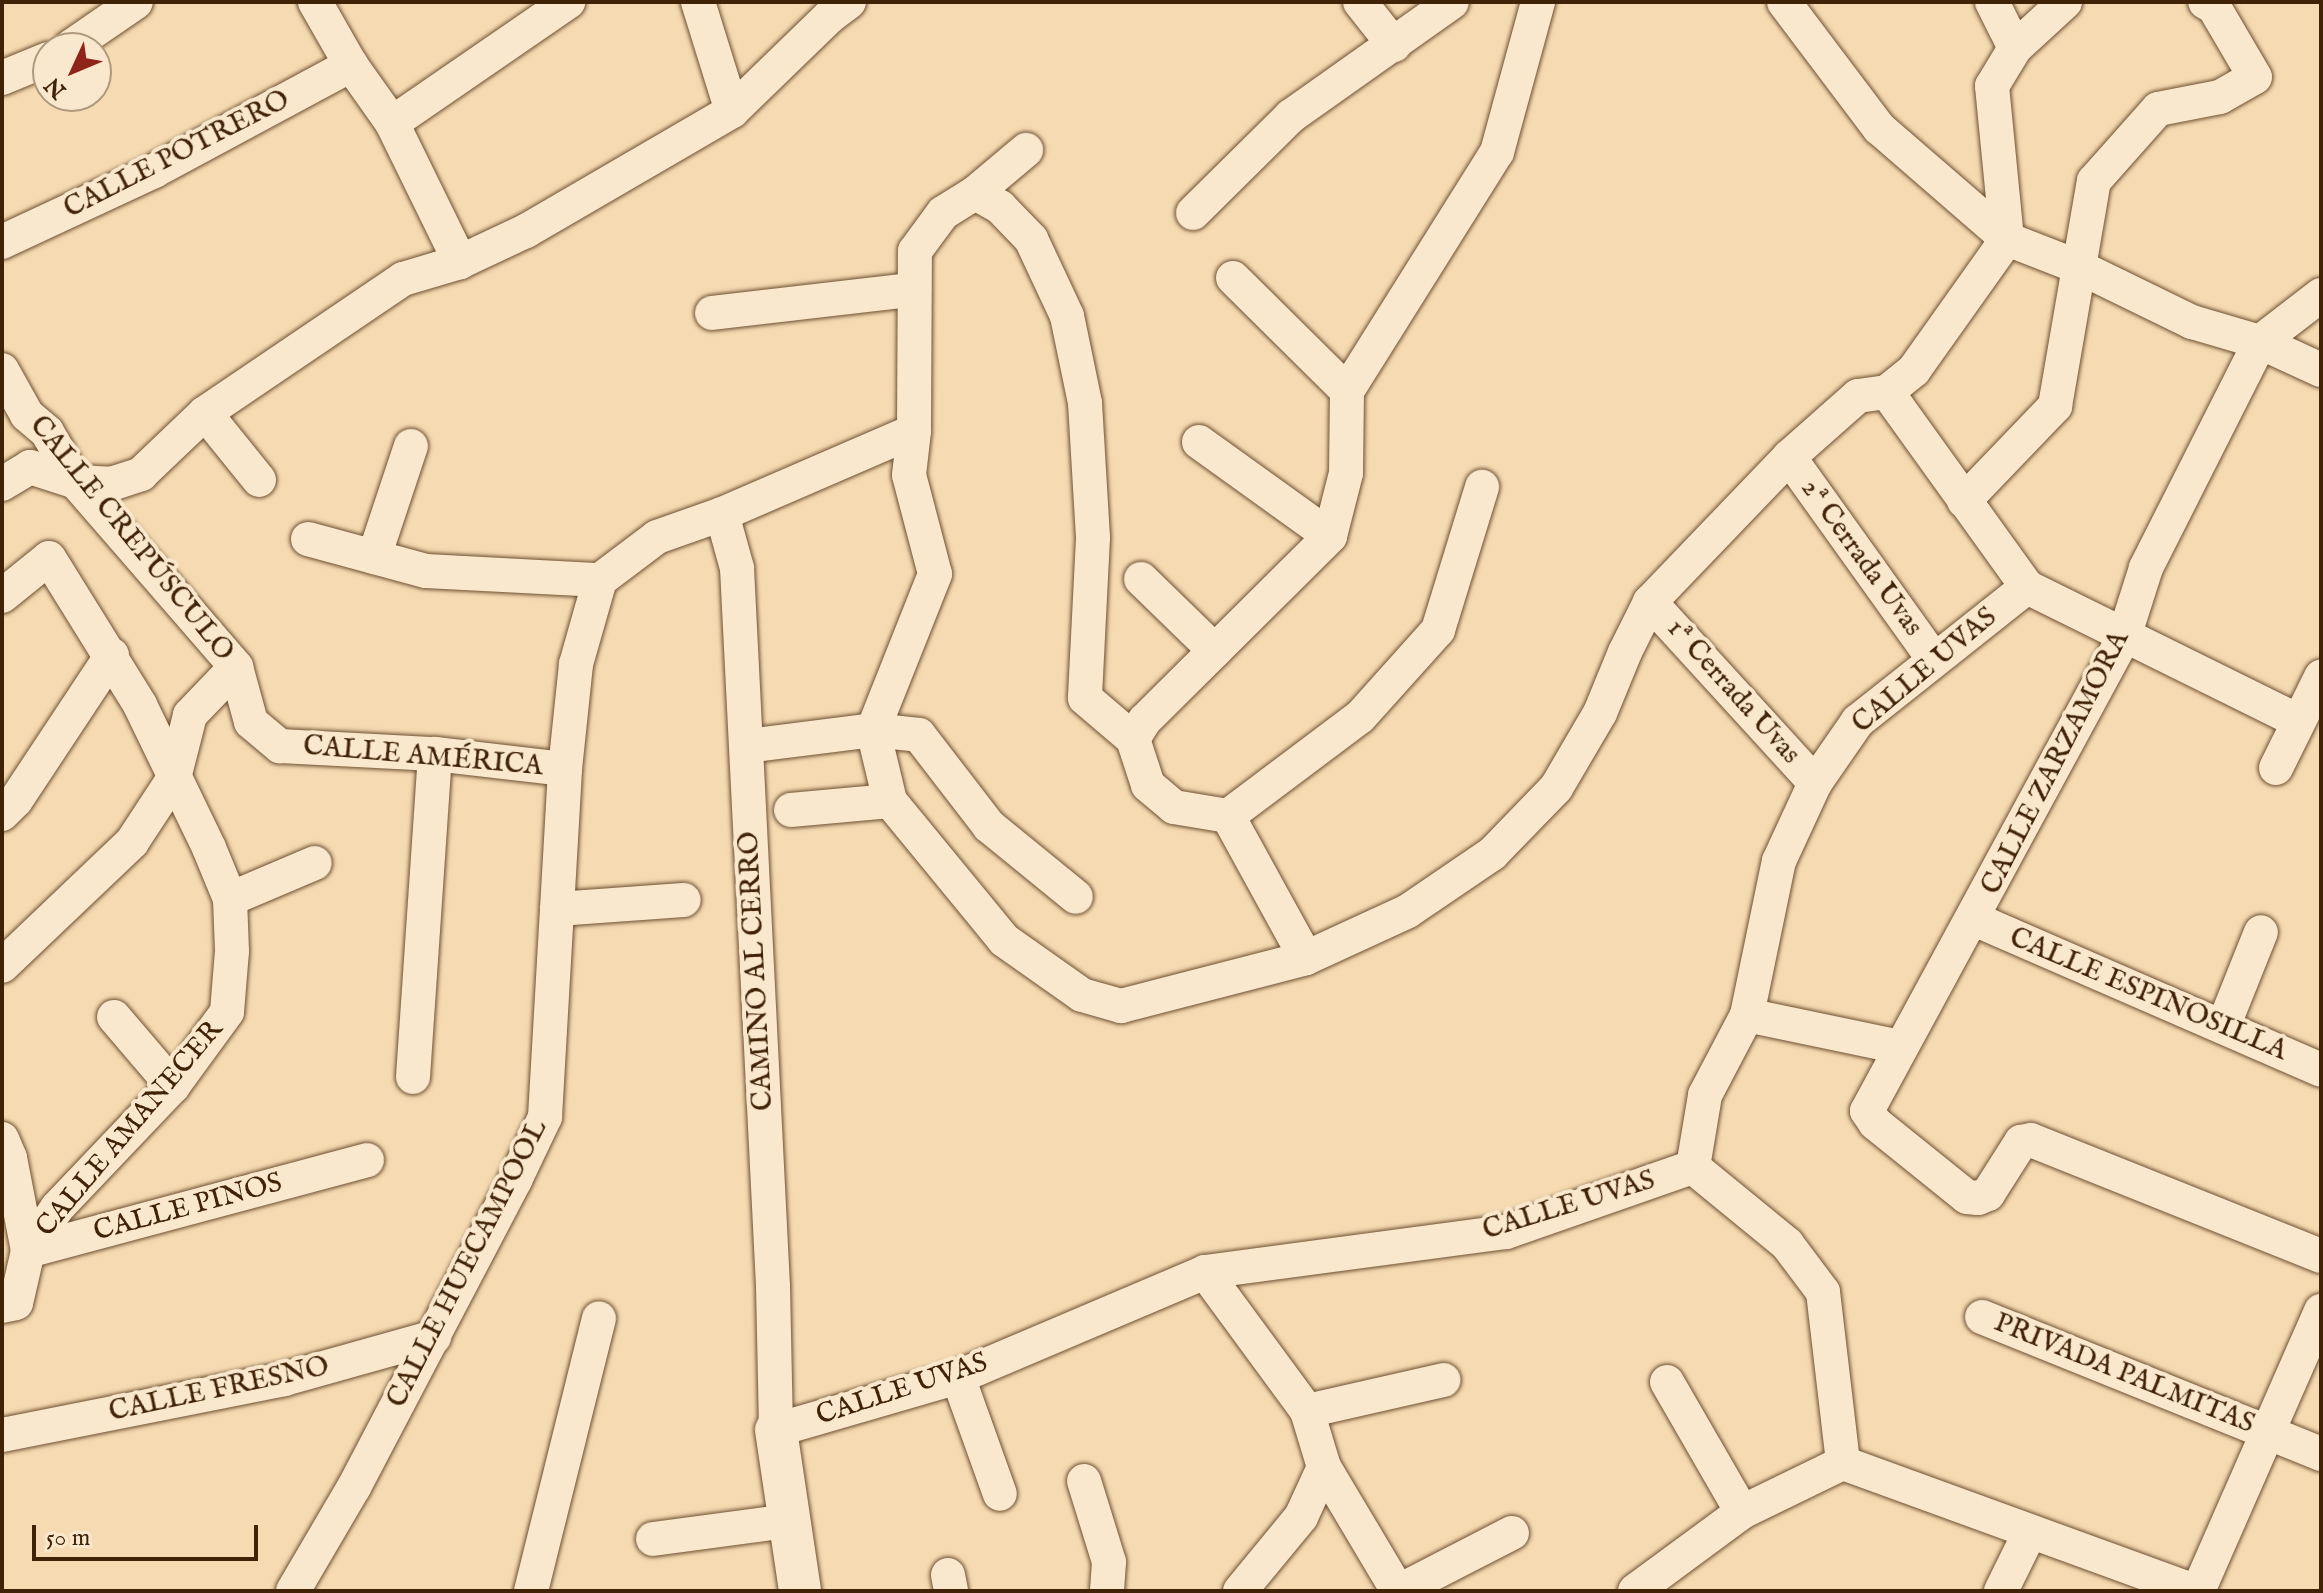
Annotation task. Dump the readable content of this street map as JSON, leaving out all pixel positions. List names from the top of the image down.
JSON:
{
  "streets": {
    "street": [
      "CALLE POTRERO",
      "CALLE CREPÚSCULO",
      "2ª Cerrada Uvas",
      "CALLE UVAS",
      "1ª Cerrada Uvas",
      "CALLE AMÉRICA",
      "CALLE ZARZAMORA",
      "CAMINO AL CERRO",
      "CALLE ESPINOSILLA",
      "CALLE AMANECER",
      "CALLE PINOS",
      "CALLE HUECAMPOOL",
      "PRIVADA PALMITAS",
      "CALLE FRESNO"
    ]
  },
  "crossings": [
    ["CALLE CREPÚSCULO", "CALLE AMÉRICA"],
    ["2ª Cerrada Uvas", "CALLE UVAS"],
    ["CALLE UVAS", "1ª Cerrada Uvas"],
    ["CALLE UVAS", "CAMINO AL CERRO"],
    ["CALLE AMÉRICA", "CALLE HUECAMPOOL"],
    ["CALLE ZARZAMORA", "CALLE ESPINOSILLA"],
    ["CALLE AMANECER", "CALLE PINOS"],
    ["CALLE HUECAMPOOL", "CALLE FRESNO"]
  ],
  "scale_bar": "50 m",
  "north": "bottom left"
}
